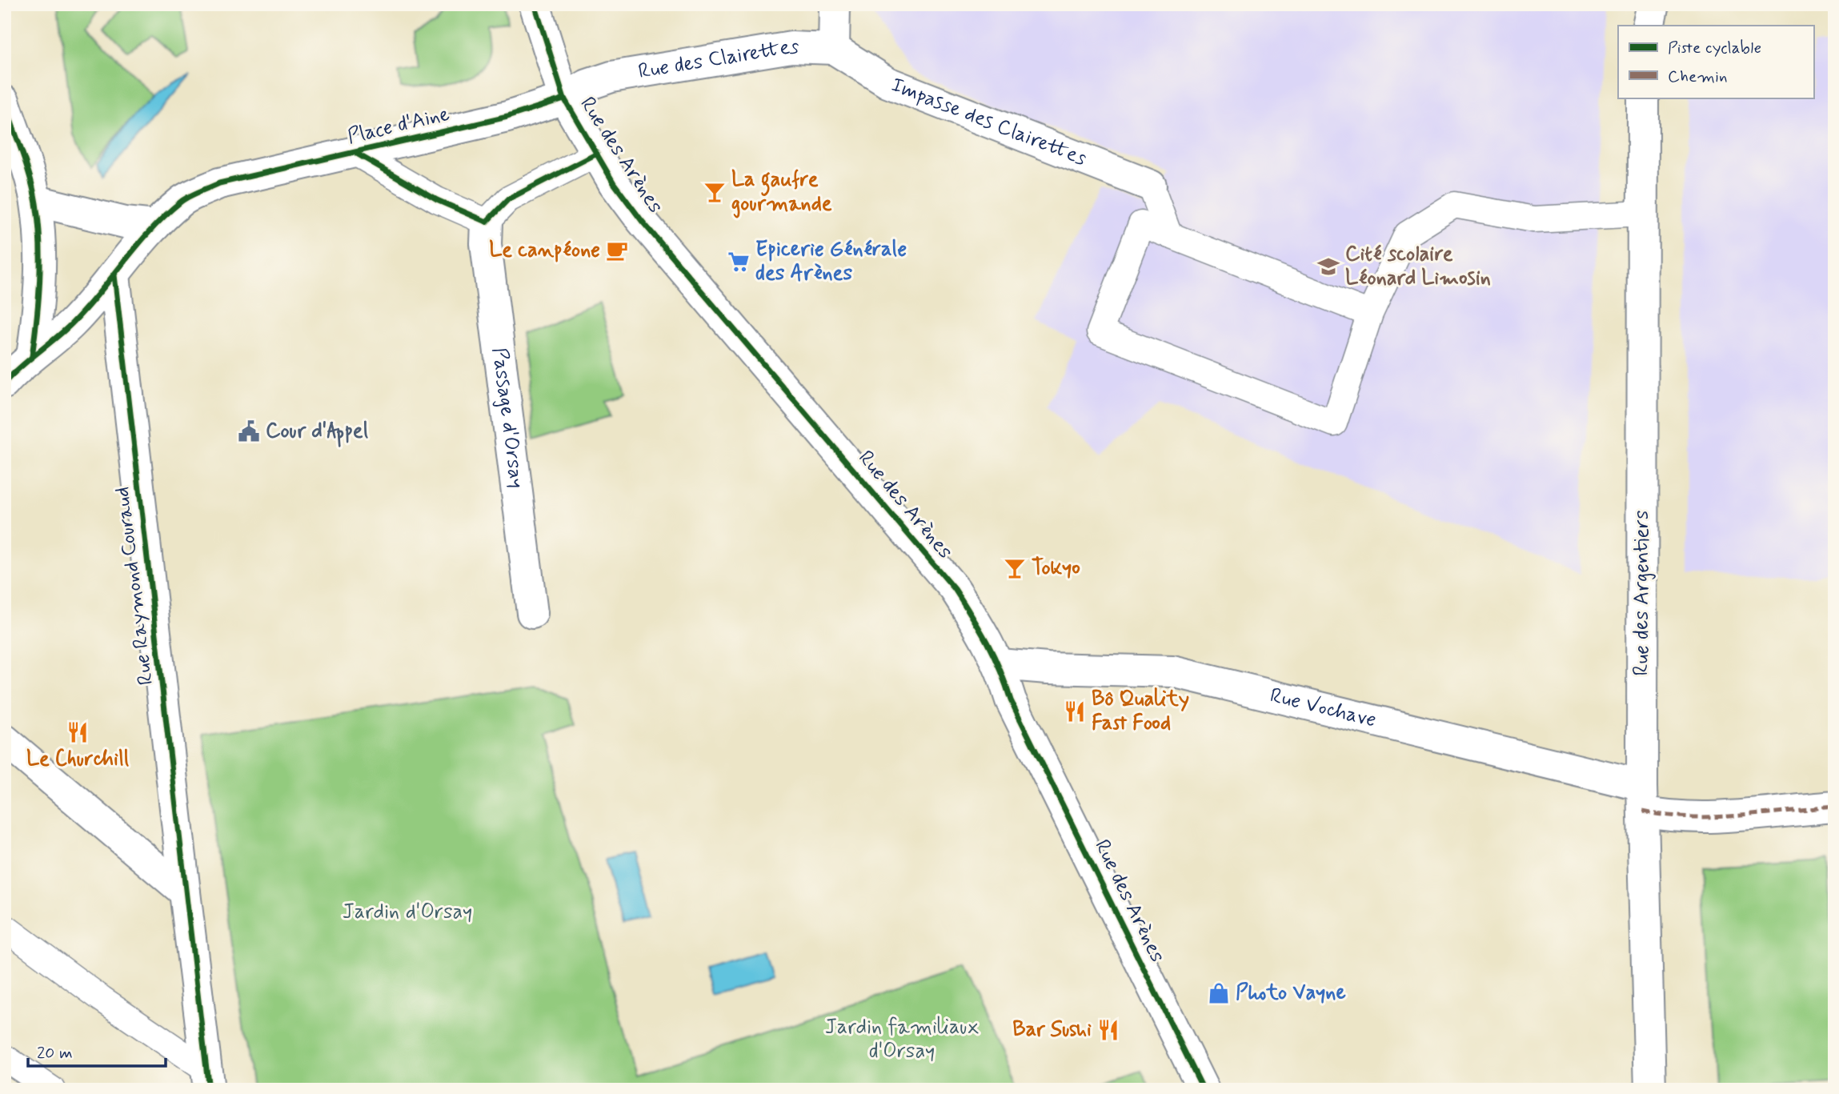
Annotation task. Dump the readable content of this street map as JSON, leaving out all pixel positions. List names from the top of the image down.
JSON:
{
  "streets": {
    "street": [
      "Rue des Clairettes",
      "Impasse des Clairettes",
      "Place d'Aine",
      "Rue des Arènes",
      "Passage d'Orsay",
      "Rue Raymond Couraud",
      "Rue des Argentiers",
      "Rue Vochave"
    ]
  },
  "crossings": [
    ["Rue des Clairettes", "Impasse des Clairettes"],
    ["Rue des Clairettes", "Place d'Aine"],
    ["Rue des Clairettes", "Rue des Arènes"],
    ["Place d'Aine", "Rue des Arènes"],
    ["Place d'Aine", "Rue Raymond Couraud"],
    ["Rue des Arènes", "Rue Vochave"],
    ["Rue des Argentiers", "Rue Vochave"]
  ],
  "parks": ["Jardin d'Orsay", "Jardin familiaux d'Orsay"],
  "places": {
    "bar": ["La gaufre gourmande", "Tokyo"],
    "cafe": ["Le canpéone"],
    "supermarket": ["Epicerie Générale des Arènes"],
    "school or university": ["Cité scolaire Léonard Limosin"],
    "public building": ["Cour d'Appel"],
    "restaurant": ["Bô Quality Fast Food", "Le Churchill", "Bar Sushi"],
    "shop": ["Photo Vayne"]
  },
  "legend": ["Piste cyclable", "Chemin"],
  "scale_bar": "20 m"
}
